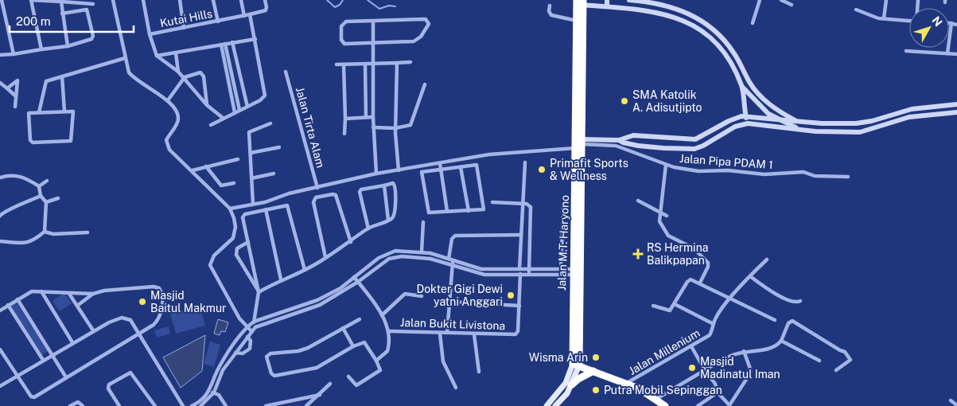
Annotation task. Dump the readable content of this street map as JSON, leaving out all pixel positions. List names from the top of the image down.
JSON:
{
  "streets": {
    "highway": ["Jalan M.T. Haryono"],
    "street": [
      "Kutai Hills",
      "Jalan Tirta Alam",
      "Jalan Pipa PDAM 1",
      "Jalan Bukit Livistona",
      "Jalan Millenium"
    ]
  },
  "crossings": [
    ["Jalan Tirta Alam", "Jalan Pipa PDAM 1"],
    ["Jalan Pipa PDAM 1", "Jalan M.T. Haryono"]
  ],
  "places": {
    "other": [
      "SMA Katolik A. Adisutjipto",
      "Primafit Sports & Wellness",
      "Dokter Gigi Dewi yatni Anggari",
      "Masjid Baitul Makmur",
      "Wisma Arin",
      "Masjid Madinatul Iman",
      "Putra Mobil Sepinggan"
    ],
    "health": ["RS Hermina Balikpapan"]
  },
  "scale_bar": "200 m",
  "north": "top right"
}
